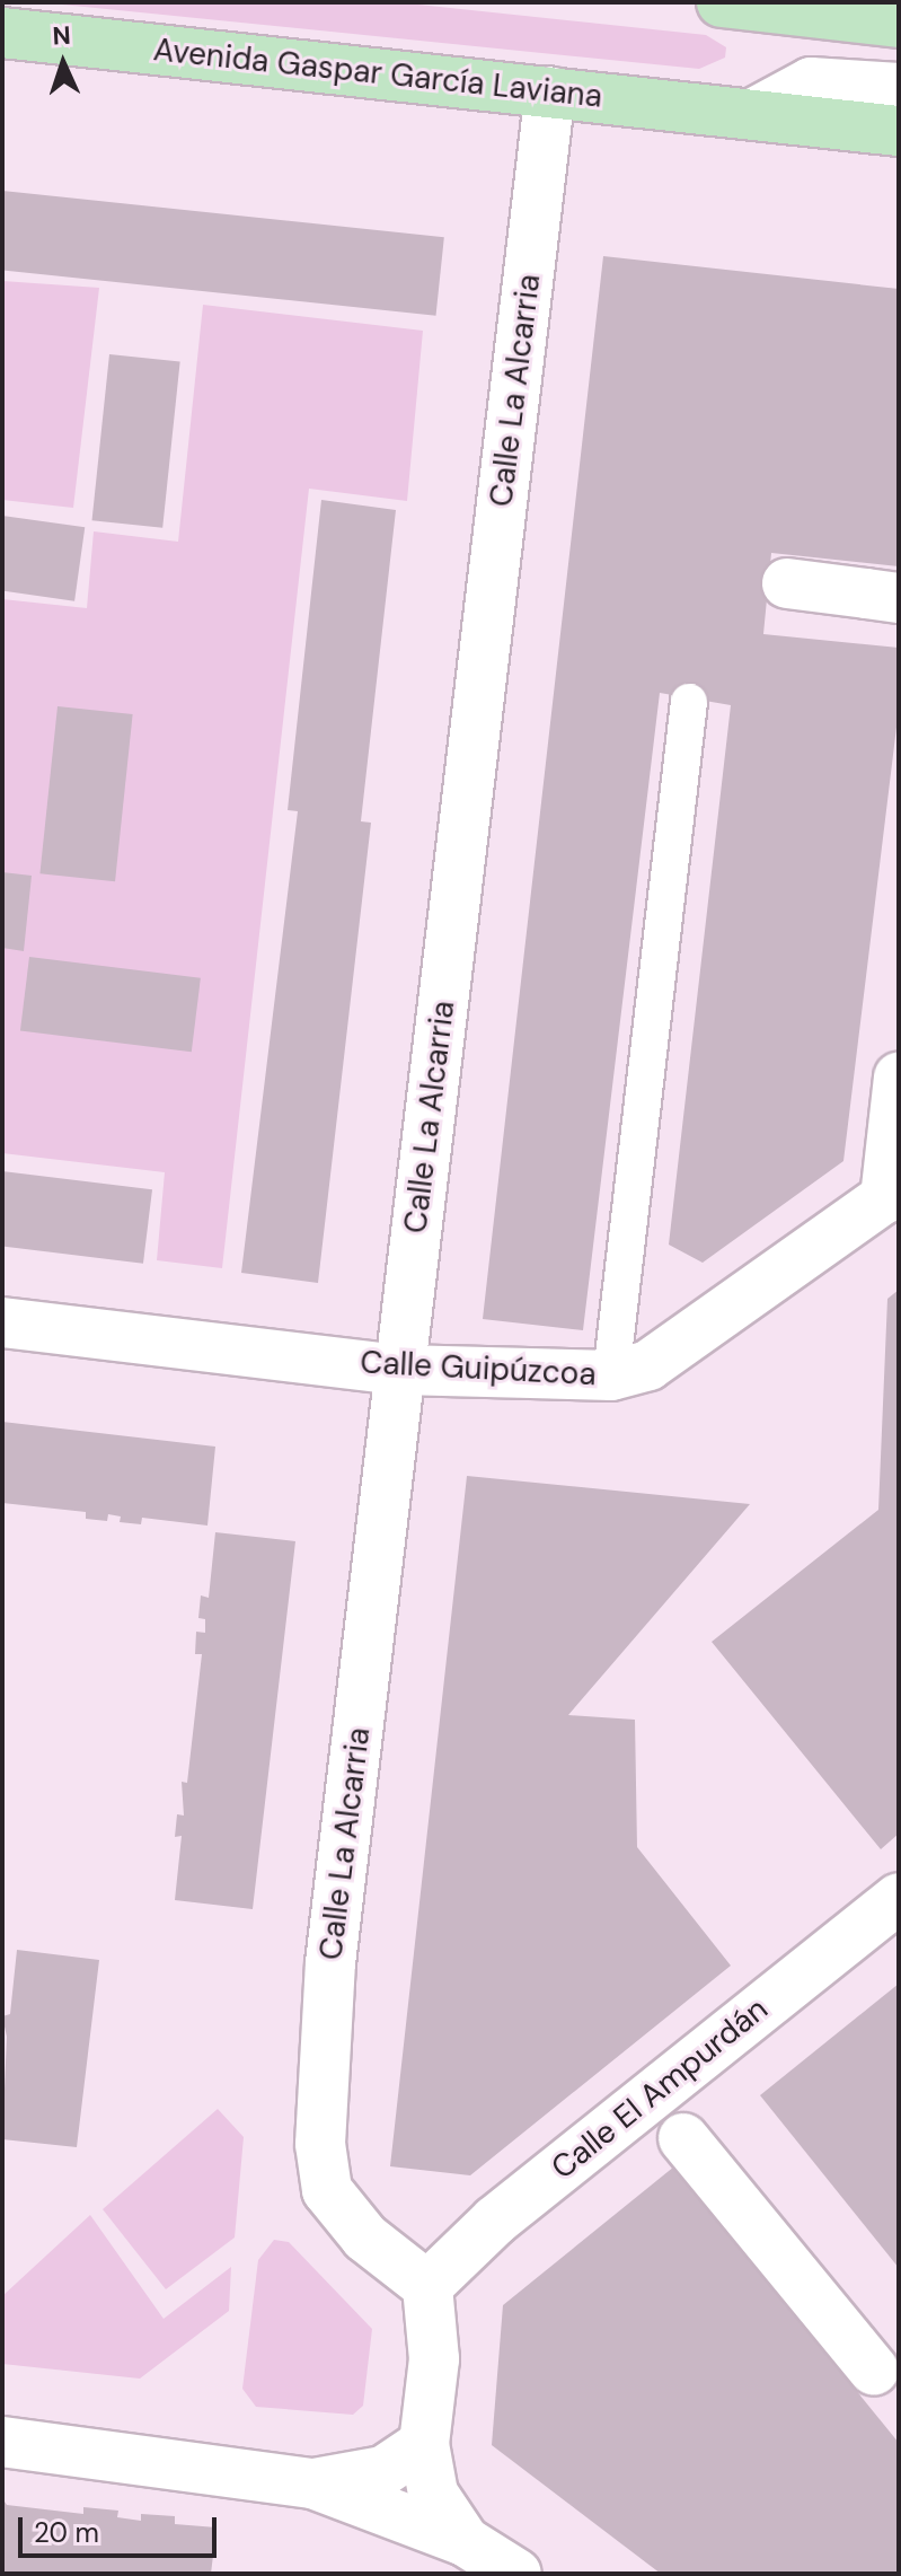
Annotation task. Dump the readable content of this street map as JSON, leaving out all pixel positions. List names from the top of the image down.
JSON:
{
  "streets": {
    "main road": ["Avenida Gaspar García Laviana"],
    "street": ["Calle La Alcarria", "Calle Guipúzcoa", "Calle El Ampurdán"]
  },
  "crossings": [
    ["Avenida Gaspar García Laviana", "Calle La Alcarria"],
    ["Calle La Alcarria", "Calle Guipúzcoa"],
    ["Calle La Alcarria", "Calle El Ampurdán"]
  ],
  "scale_bar": "20 m",
  "north": "top"
}
